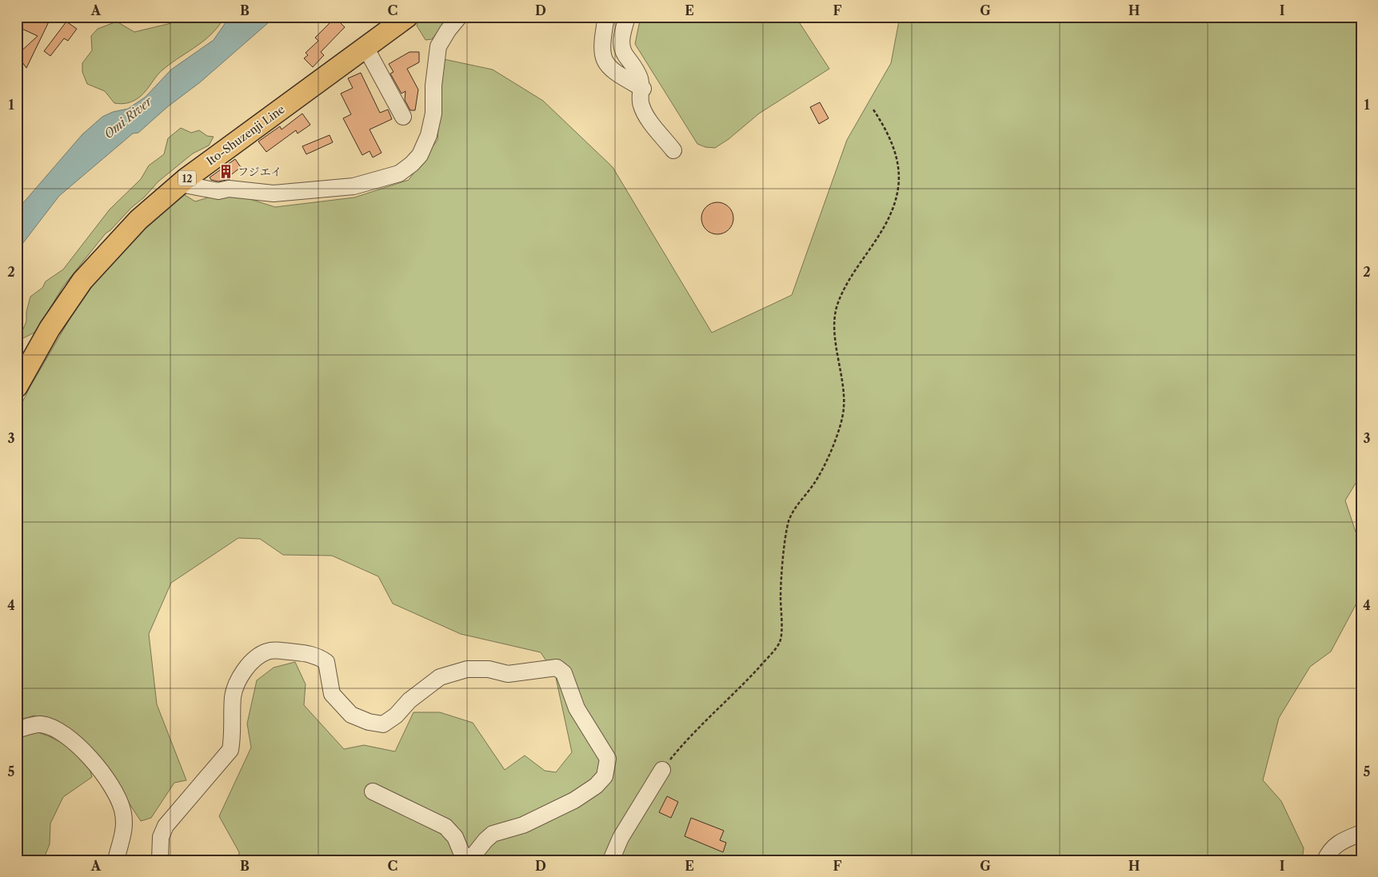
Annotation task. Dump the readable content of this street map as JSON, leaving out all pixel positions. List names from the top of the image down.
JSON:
{
  "streets": {
    "main road": ["Ito-Shuzenji Line", "12"]
  },
  "water": ["Omi River"],
  "places": {
    "building": ["フジエイ"]
  },
  "grid": {
    "columns": [
      "A",
      "B",
      "C",
      "D",
      "E",
      "F",
      "G",
      "H",
      "I"
    ],
    "rows": [
      "1",
      "2",
      "3",
      "4",
      "5"
    ]
  }
}
